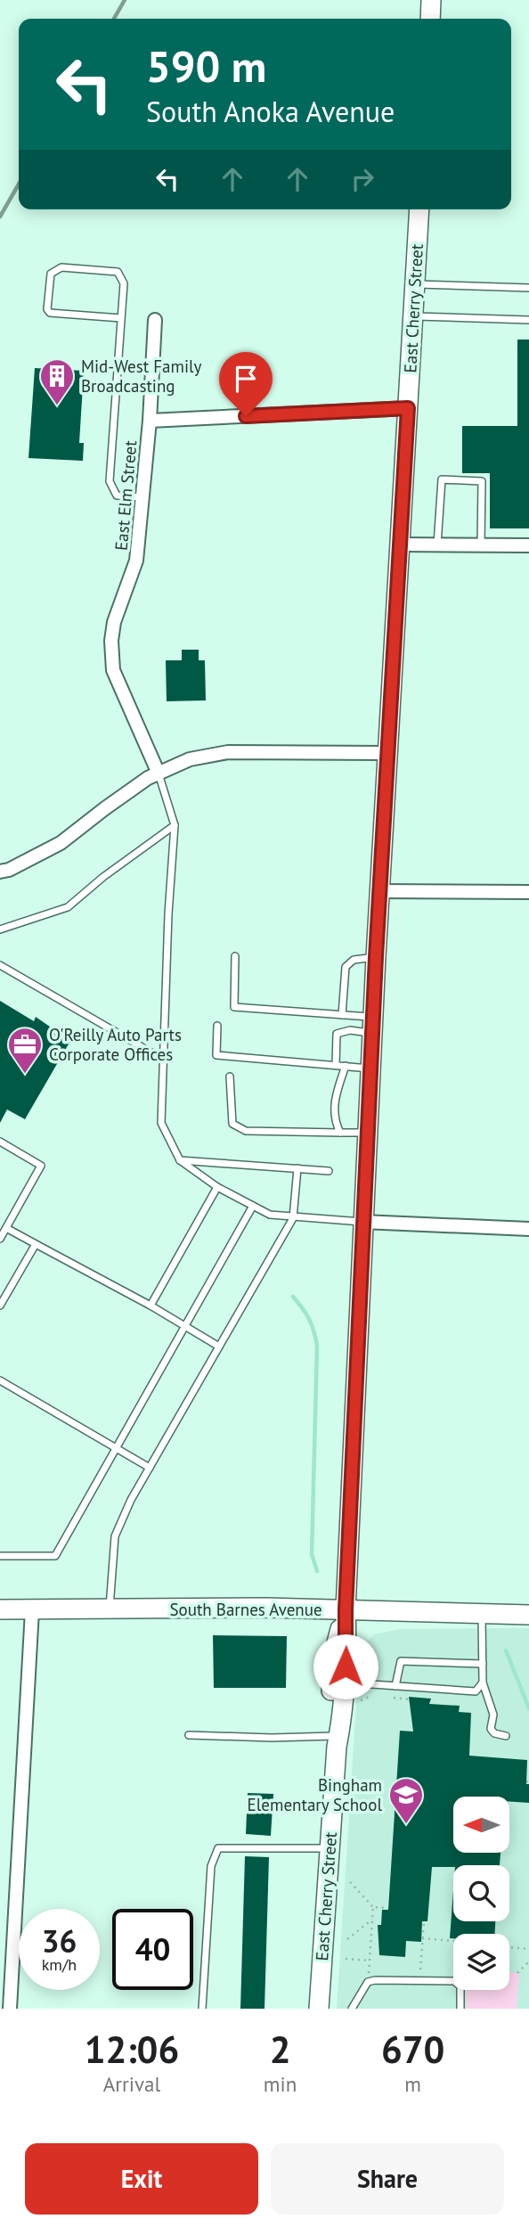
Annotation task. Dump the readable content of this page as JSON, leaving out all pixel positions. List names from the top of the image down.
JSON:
{
  "streets": {
    "street": ["East Cherry Street", "East Elm Street", "South Barnes Avenue"]
  },
  "crossings": [
    ["East Cherry Street", "South Barnes Avenue"]
  ],
  "places": {
    "building": ["Mid-West Family Broadcasting"],
    "office": ["O'Reilly Auto Parts Corporate Offices"],
    "school or university": ["Bingham Elementary School"]
  },
  "north": "left",
  "page": {
    "turn": ["590 m", "South Anoka Avenue"],
    "speed": "36 km/h",
    "limit": "40",
    "eta": [
      "12:06",
      "Arrival",
      "2",
      "min",
      "670",
      "m"
    ],
    "buttons": ["Exit", "Share"]
  }
}
